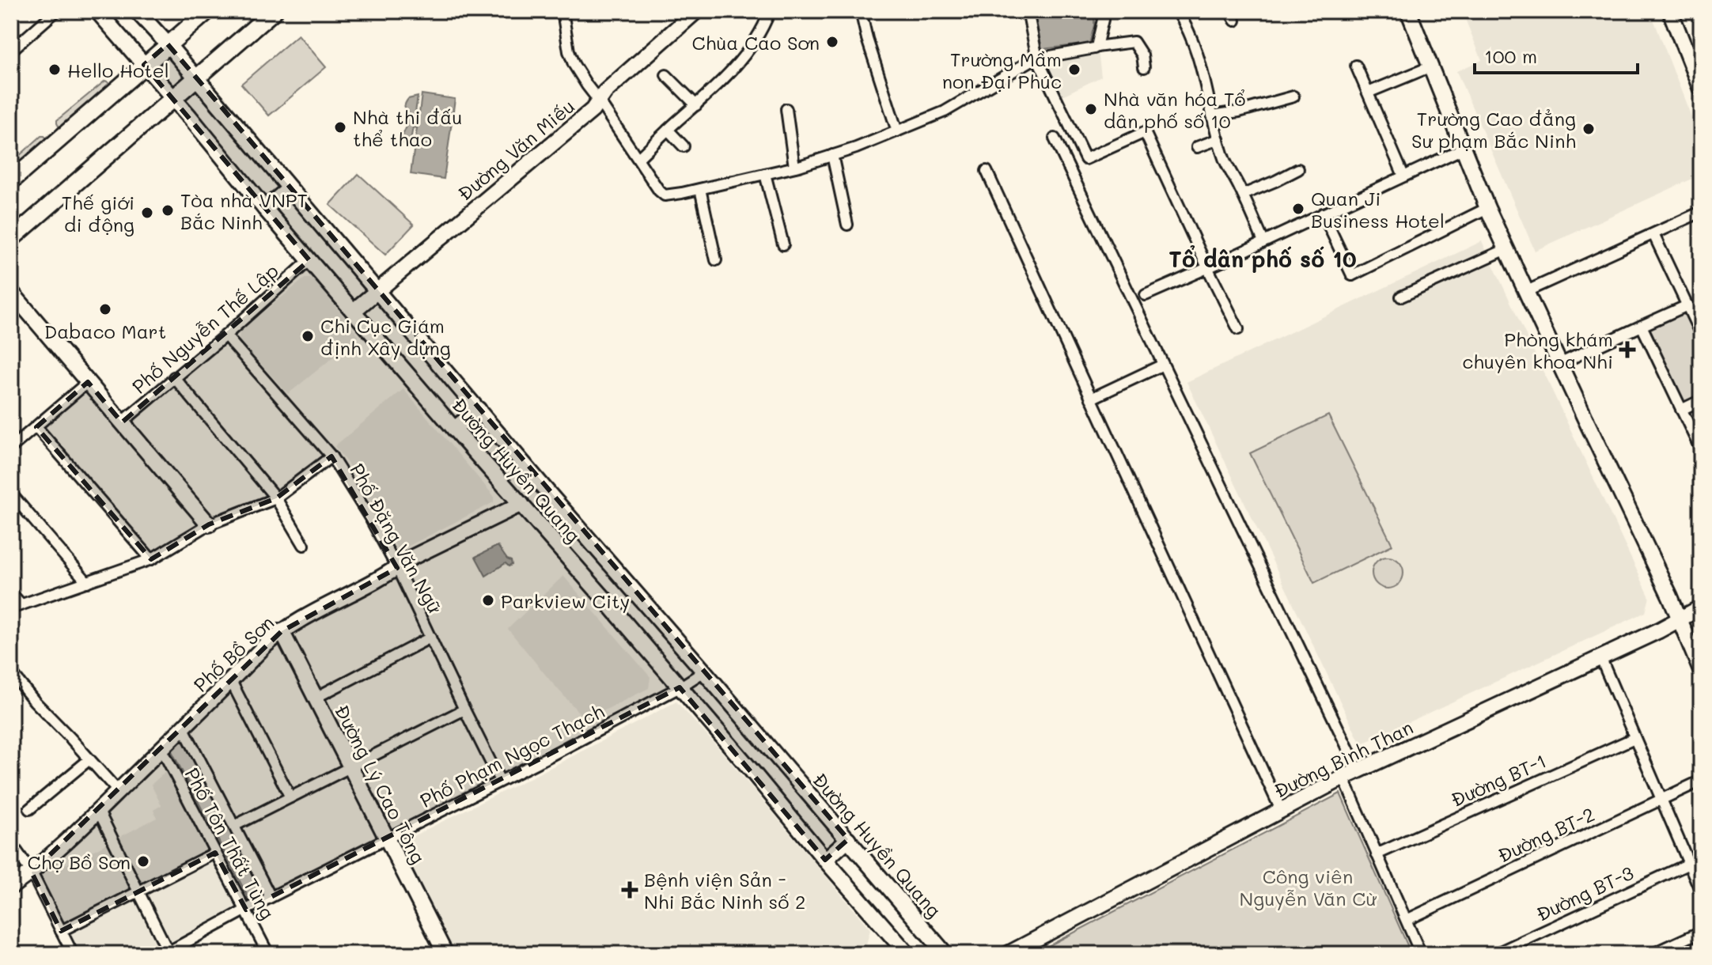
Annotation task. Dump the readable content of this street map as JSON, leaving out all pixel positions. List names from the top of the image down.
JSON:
{
  "streets": {
    "street": [
      "Đường Văn Miếu",
      "Phố Nguyễn Thế Lập",
      "Đường Huyền Quang",
      "Phố Đặng Văn Ngữ",
      "Phố Bồ Sơn",
      "Phố Phạm Ngọc Thạch",
      "Đường Bình Than",
      "Đường BT-1",
      "Đường Lý Cao Tông",
      "Đường BT-2",
      "Phố Tôn Thất Tùng",
      "Đường BT-3"
    ]
  },
  "crossings": [
    ["Đường Văn Miếu", "Đường Huyền Quang"],
    ["Phố Nguyễn Thế Lập", "Đường Huyền Quang"],
    ["Phố Nguyễn Thế Lập", "Phố Đặng Văn Ngữ"],
    ["Đường Huyền Quang", "Phố Bồ Sơn"],
    ["Đường Huyền Quang", "Phố Phạm Ngọc Thạch"],
    ["Phố Đặng Văn Ngữ", "Phố Bồ Sơn"],
    ["Phố Đặng Văn Ngữ", "Phố Phạm Ngọc Thạch"],
    ["Phố Bồ Sơn", "Đường Lý Cao Tông"],
    ["Phố Bồ Sơn", "Phố Tôn Thất Tùng"],
    ["Phố Phạm Ngọc Thạch", "Đường Lý Cao Tông"],
    ["Phố Phạm Ngọc Thạch", "Phố Tôn Thất Tùng"]
  ],
  "districts": ["Tổ dân phố số 10"],
  "parks": ["Công viên Nguyễn Văn Cừ"],
  "places": {
    "other": [
      "Chùa Cao Sơn",
      "Hello Hotel",
      "Trường Mầm non Đại Phúc",
      "Nhà văn hóa Tổ dân phố số 10",
      "Nhà thi đấu thể thao",
      "Trường Cao đẳng Sư phạm Bắc Ninh",
      "Quan Ji Business Hotel",
      "Tòa nhà VNPT Bắc Ninh",
      "Thế giới di động",
      "Dabaco Mart",
      "Chi Cục Giám định Xây dựng",
      "Parkview City",
      "Chợ Bồ Sơn"
    ],
    "health": ["Phòng khám chuyên khoa Nhi", "Bệnh viện Sản - Nhi Bắc Ninh số 2"]
  },
  "scale_bar": "100 m"
}
